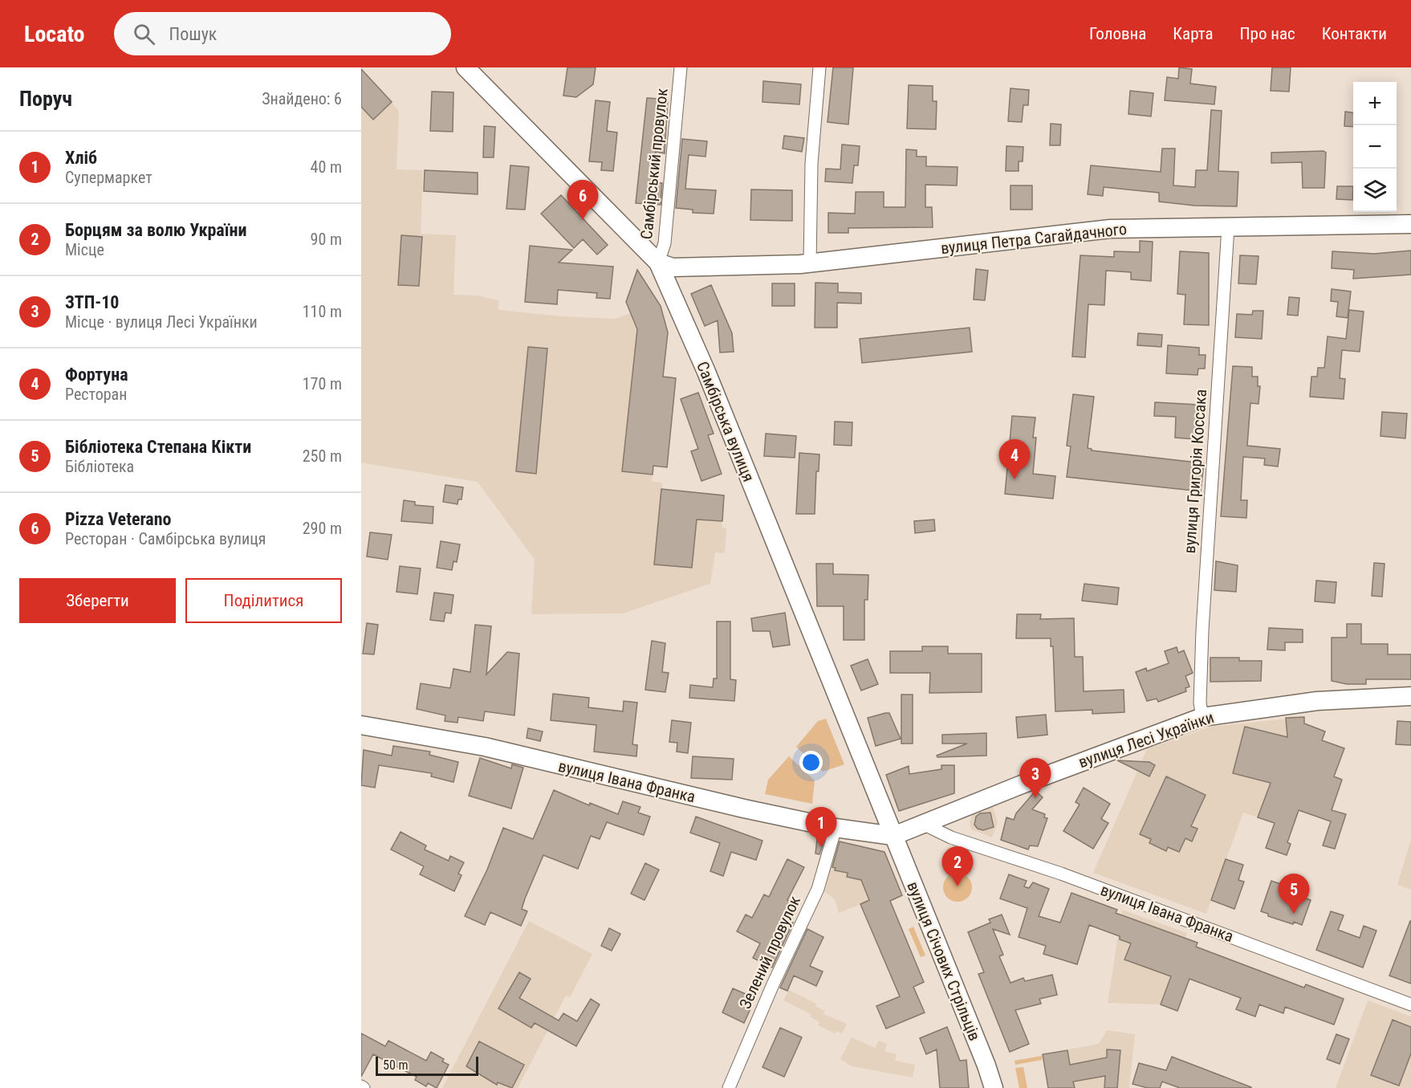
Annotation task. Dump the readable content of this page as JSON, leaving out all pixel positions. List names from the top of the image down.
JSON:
{
  "streets": {
    "main road": [
      "вулиця Петра Сагайдачного",
      "Самбірська вулиця",
      "вулиця Лесі Українки",
      "вулиця Івана Франка",
      "вулиця Січових Стрільців"
    ],
    "street": ["Самбірський провулок", "вулиця Григорія Коссака", "Зелений провулок"]
  },
  "crossings": [
    ["Самбірський провулок", "вулиця Петра Сагайдачного"],
    ["Самбірський провулок", "Самбірська вулиця"],
    ["вулиця Петра Сагайдачного", "Самбірська вулиця"],
    ["вулиця Петра Сагайдачного", "вулиця Григорія Коссака"],
    ["Самбірська вулиця", "вулиця Лесі Українки"],
    ["Самбірська вулиця", "вулиця Івана Франка"],
    ["Самбірська вулиця", "вулиця Січових Стрільців"],
    ["вулиця Григорія Коссака", "вулиця Лесі Українки"],
    ["вулиця Лесі Українки", "вулиця Івана Франка"],
    ["вулиця Лесі Українки", "вулиця Січових Стрільців"],
    ["вулиця Івана Франка", "Зелений провулок"],
    ["вулиця Івана Франка", "вулиця Січових Стрільців"]
  ],
  "scale_bar": "50 m",
  "page": {
    "header": "Locato",
    "search": "Пошук",
    "nav": [
      "Головна",
      "Карта",
      "Про нас",
      "Контакти"
    ],
    "heading": ["Поруч", "Знайдено: 6"],
    "map_buttons": ["+", "−"],
    "list": [
      {
        "mark": "1",
        "name": "Хліб",
        "note": "Супермаркет",
        "value": "40 m"
      },
      {
        "mark": "2",
        "name": "Борцям за волю України",
        "note": "Місце",
        "value": "90 m"
      },
      {
        "mark": "3",
        "name": "ЗТП-10",
        "note": "Місце · вулиця Лесі Українки",
        "value": "110 m"
      },
      {
        "mark": "4",
        "name": "Фортуна",
        "note": "Ресторан",
        "value": "170 m"
      },
      {
        "mark": "5",
        "name": "Бібліотека Степана Кікти",
        "note": "Бібліотека",
        "value": "250 m"
      },
      {
        "mark": "6",
        "name": "Pizza Veterano",
        "note": "Ресторан · Самбірська вулиця",
        "value": "290 m"
      }
    ],
    "pins": [
      "6",
      "4",
      "3",
      "1",
      "2",
      "5"
    ],
    "buttons": ["Зберегти", "Поділитися"],
    "scale": "50 m"
  }
}
